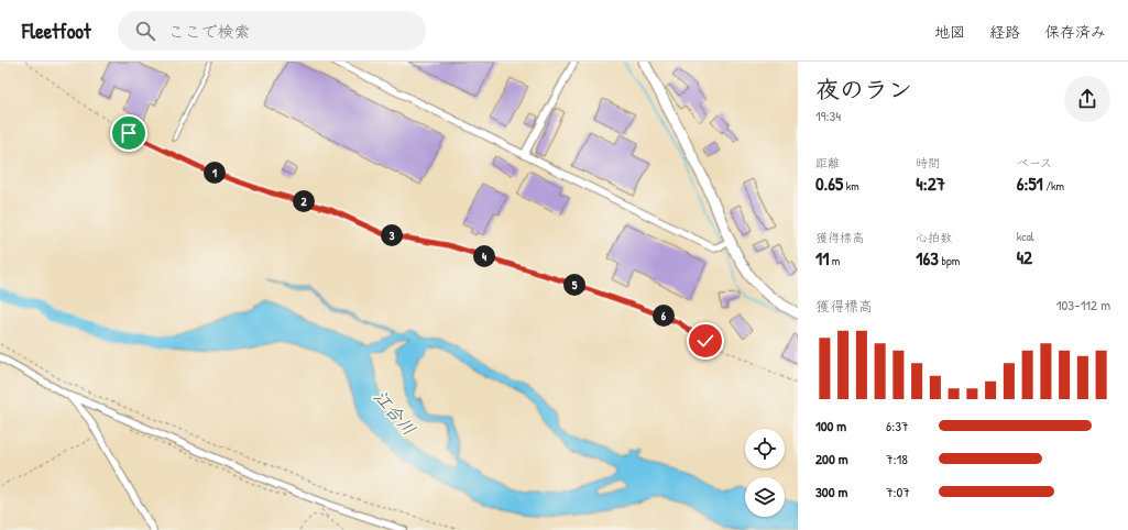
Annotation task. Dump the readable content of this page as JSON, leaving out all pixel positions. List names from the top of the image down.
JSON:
{
  "water": ["江合川"],
  "page": {
    "header": "Fleetfoot",
    "search": "ここで検索",
    "nav": ["地図", "経路", "保存済み"],
    "heading": ["夜のラン", "19:34"],
    "stats": [
      ["距離", "0.65 km"],
      ["時間", "4:27"],
      ["ペース", "6:51 /km"],
      ["獲得標高", "11 m"],
      ["心拍数", "163 bpm"],
      ["kcal", "42"]
    ],
    "pins": [
      "1",
      "2",
      "3",
      "4",
      "5",
      "6"
    ],
    "chart": ["獲得標高", "103–112 m"],
    "list": [
      {
        "name": "100 m",
        "note": "6:37"
      },
      {
        "name": "200 m",
        "note": "7:18"
      },
      {
        "name": "300 m",
        "note": "7:07"
      }
    ]
  }
}
